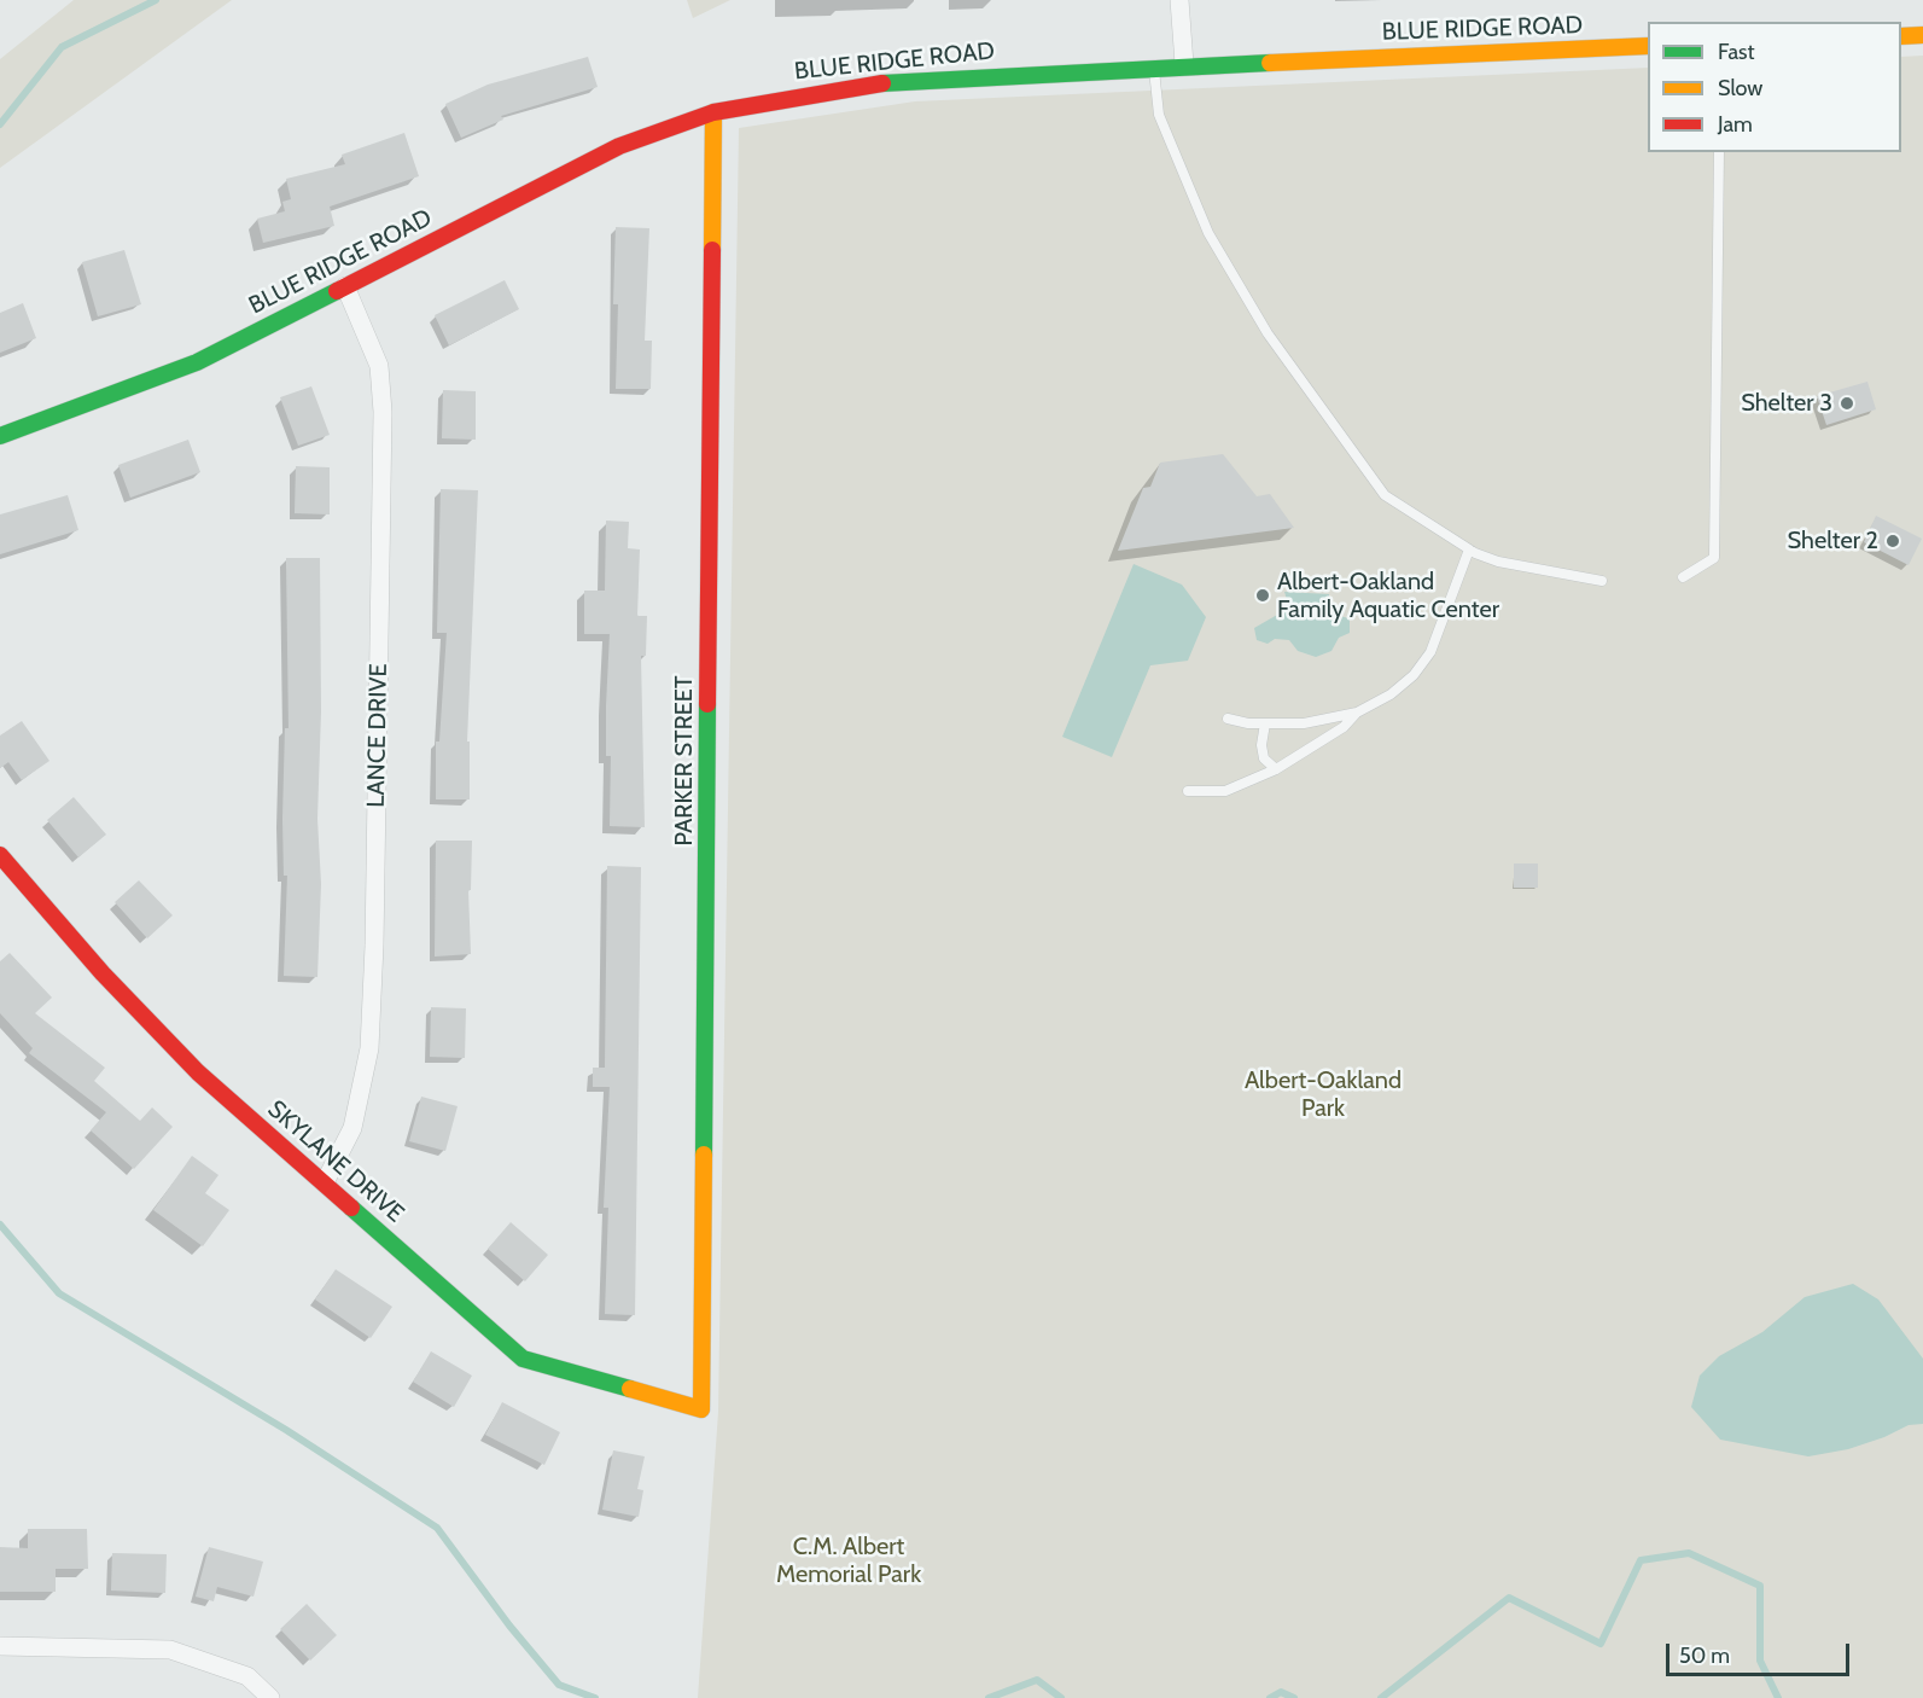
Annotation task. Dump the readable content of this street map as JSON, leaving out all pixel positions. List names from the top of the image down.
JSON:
{
  "streets": {
    "street": [
      "BLUE RIDGE ROAD",
      "LANCE DRIVE",
      "PARKER STREET",
      "SKYLANE DRIVE"
    ]
  },
  "crossings": [
    ["BLUE RIDGE ROAD", "LANCE DRIVE"],
    ["BLUE RIDGE ROAD", "PARKER STREET"],
    ["LANCE DRIVE", "SKYLANE DRIVE"],
    ["PARKER STREET", "SKYLANE DRIVE"]
  ],
  "parks": ["Albert-Oakland Park", "C.M. Albert Memorial Park"],
  "places": ["Shelter 3", "Shelter 2", "Albert-Oakland Family Aquatic Center"],
  "legend": ["Fast", "Slow", "Jam"],
  "scale_bar": "50 m"
}
